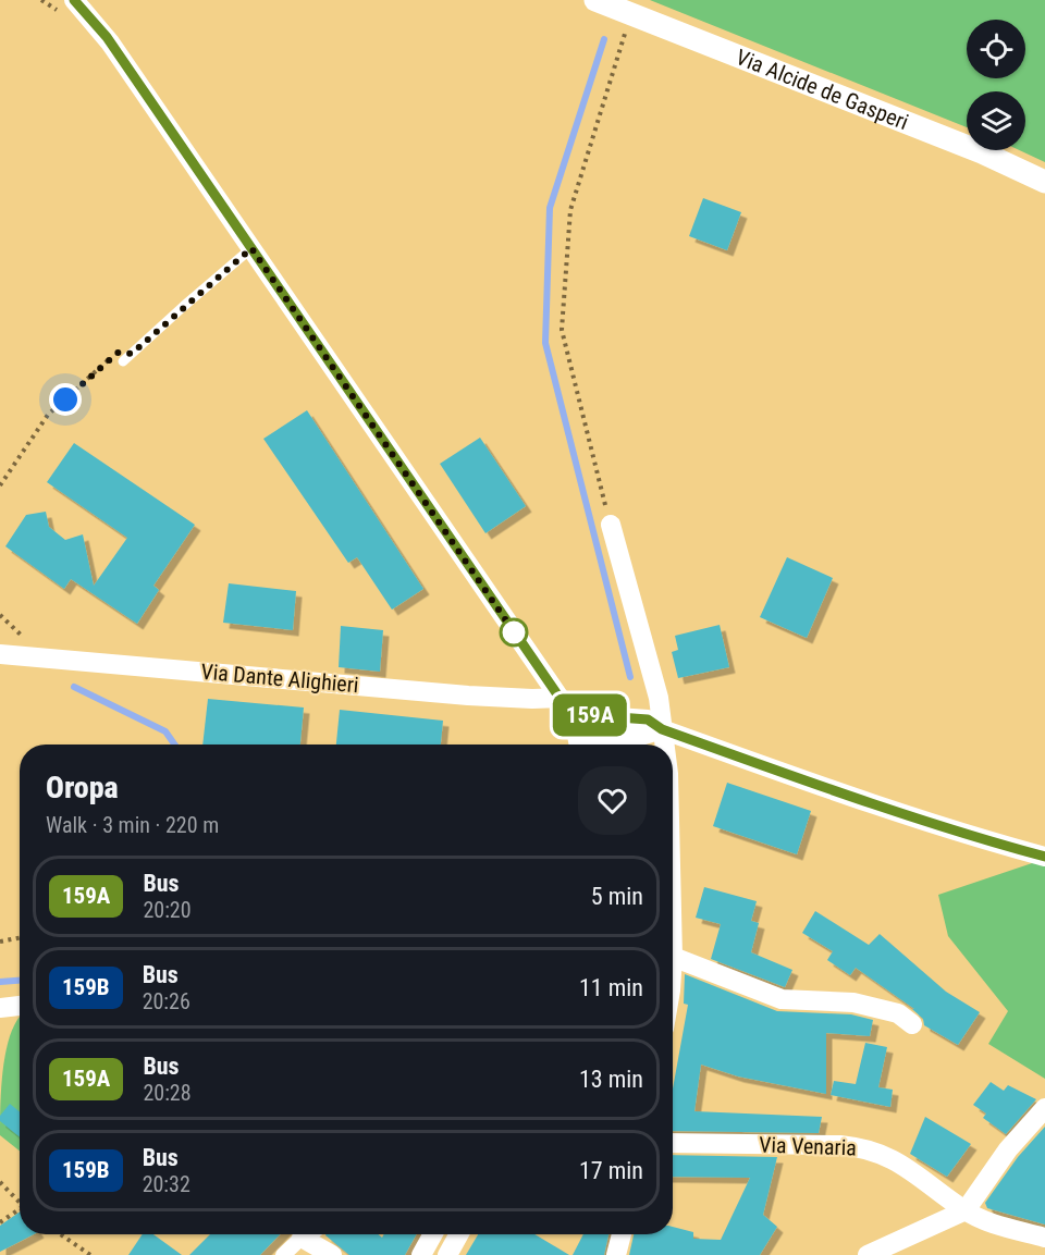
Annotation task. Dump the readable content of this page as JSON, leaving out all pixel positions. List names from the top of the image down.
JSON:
{
  "streets": {
    "street": ["Via Alcide de Gasperi", "Via Dante Alighieri", "Via Venaria"]
  },
  "lines": ["bus line 159A"],
  "page": {
    "on_map": "159A",
    "heading": ["Oropa", "Walk · 3 min · 220 m"],
    "list": [
      {
        "mark": "159A",
        "name": "Bus",
        "note": "20:20",
        "value": "5 min"
      },
      {
        "mark": "159B",
        "name": "Bus",
        "note": "20:26",
        "value": "11 min"
      },
      {
        "mark": "159A",
        "name": "Bus",
        "note": "20:28",
        "value": "13 min"
      },
      {
        "mark": "159B",
        "name": "Bus",
        "note": "20:32",
        "value": "17 min"
      }
    ]
  }
}
